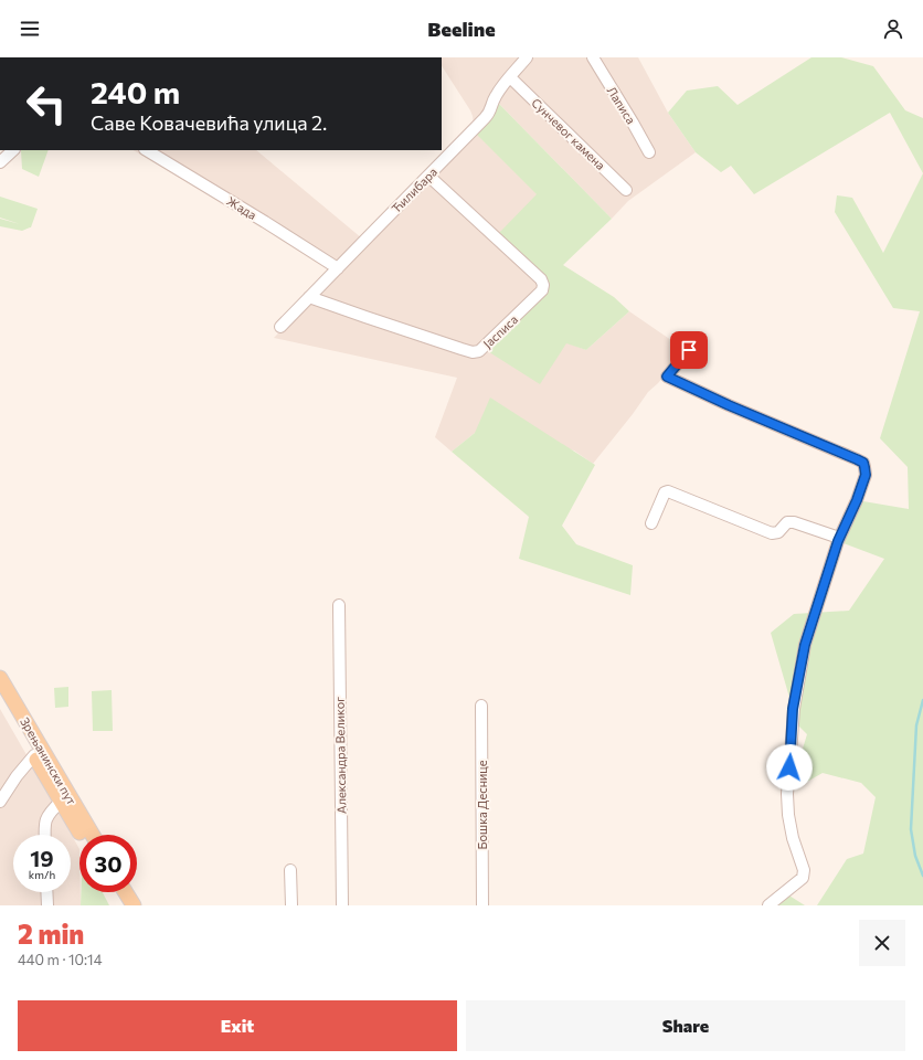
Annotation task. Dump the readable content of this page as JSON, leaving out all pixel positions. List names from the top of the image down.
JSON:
{
  "streets": {
    "main road": ["Зрењанински пут"],
    "street": [
      "Лаписа",
      "Сунчевог камена",
      "Ћилибара",
      "Жада",
      "Јасписа",
      "Александра Великог",
      "Бошка Деснице"
    ]
  },
  "crossings": [
    ["Сунчевог камена", "Ћилибара"],
    ["Ћилибара", "Жада"],
    ["Ћилибара", "Јасписа"]
  ],
  "page": {
    "header": "Beeline",
    "turn": ["240 m", "Саве Ковачевића улица 2."],
    "speed": "19 km/h",
    "limit": "30",
    "heading": ["2 min", "440 m · 10:14"],
    "buttons": ["Exit", "Share"]
  }
}
